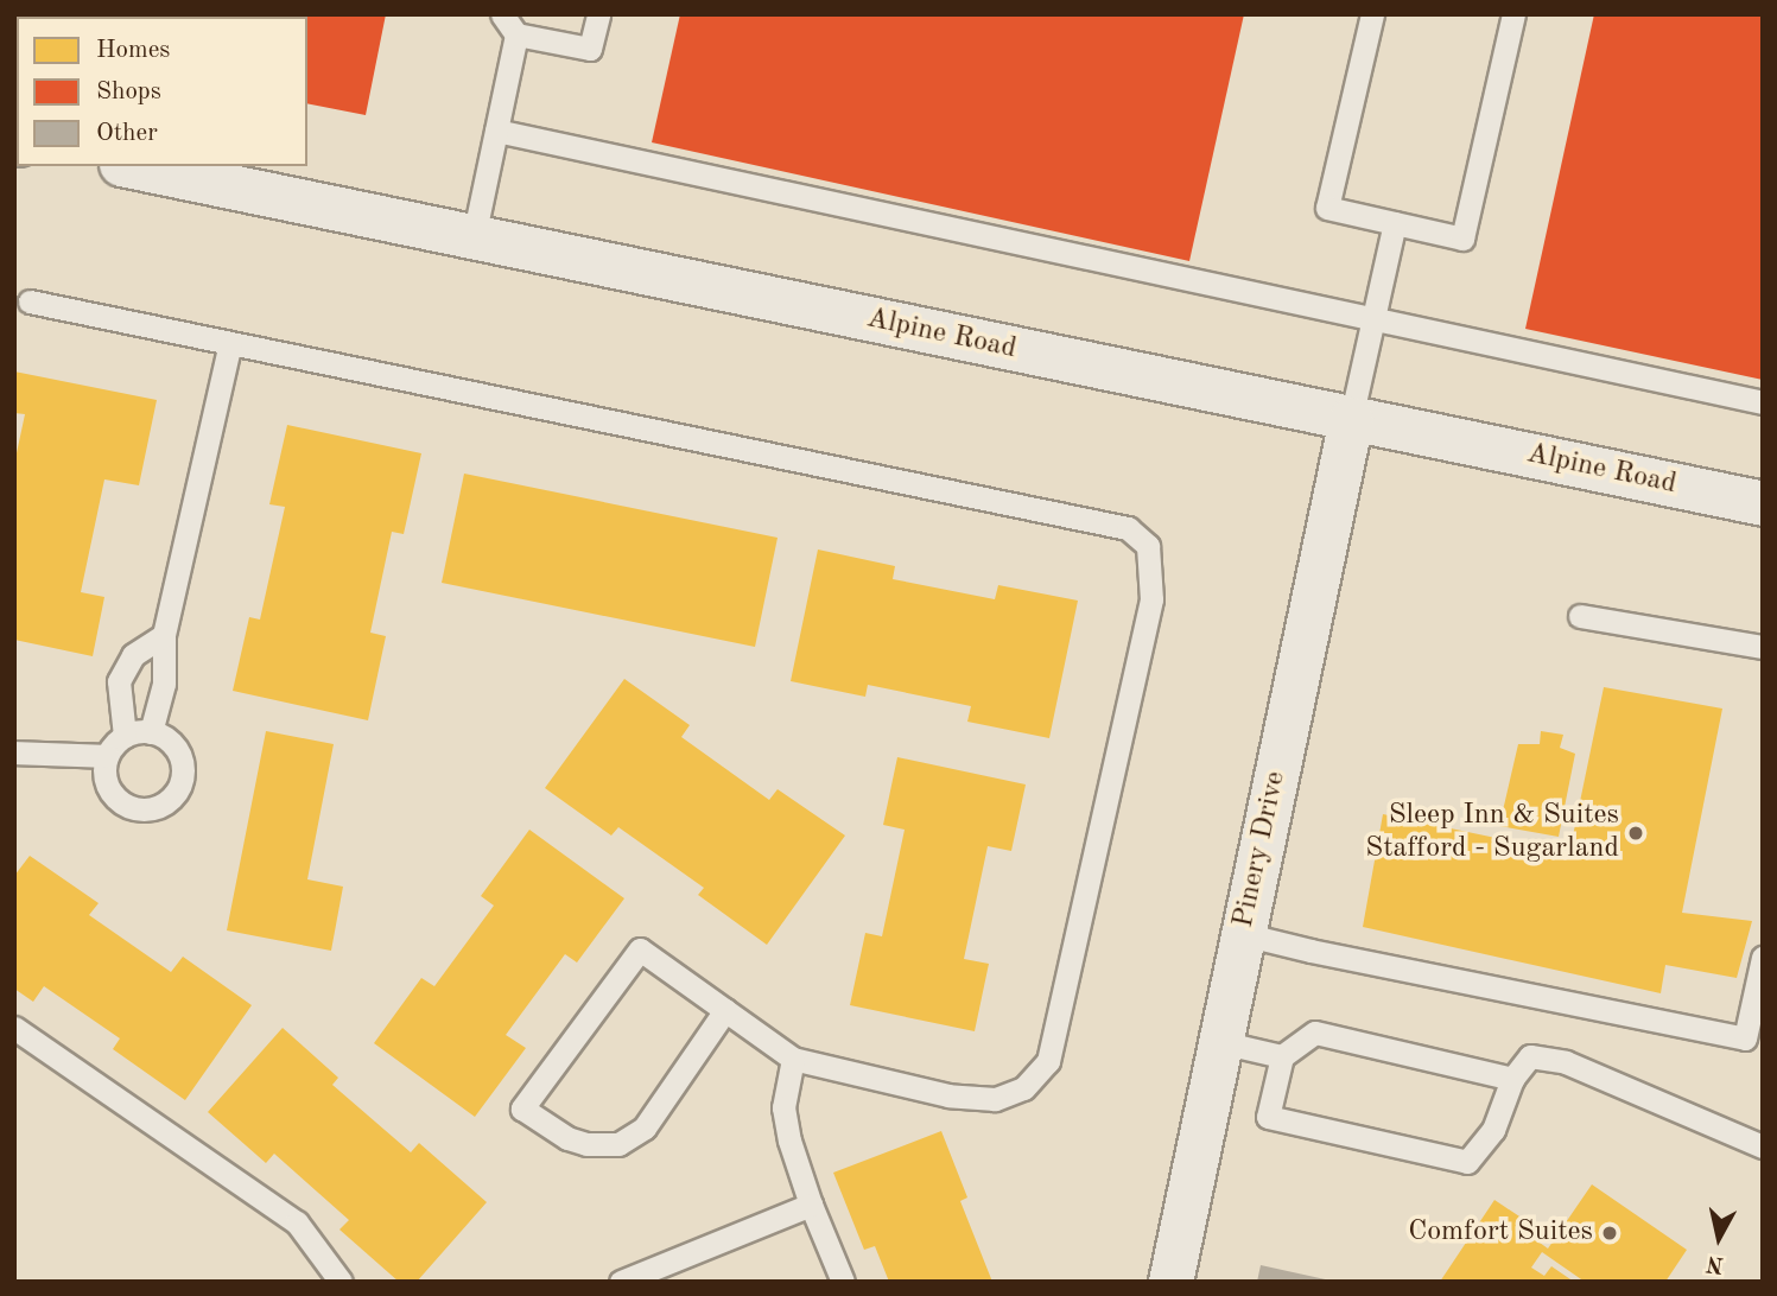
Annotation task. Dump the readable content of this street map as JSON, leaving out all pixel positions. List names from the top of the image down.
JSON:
{
  "streets": {
    "street": ["Alpine Road", "Pinery Drive"]
  },
  "crossings": [
    ["Alpine Road", "Pinery Drive"]
  ],
  "places": ["Sleep Inn & Suites Stafford - Sugarland", "Comfort Suites"],
  "legend": ["Homes", "Shops", "Other"],
  "north": "bottom"
}
